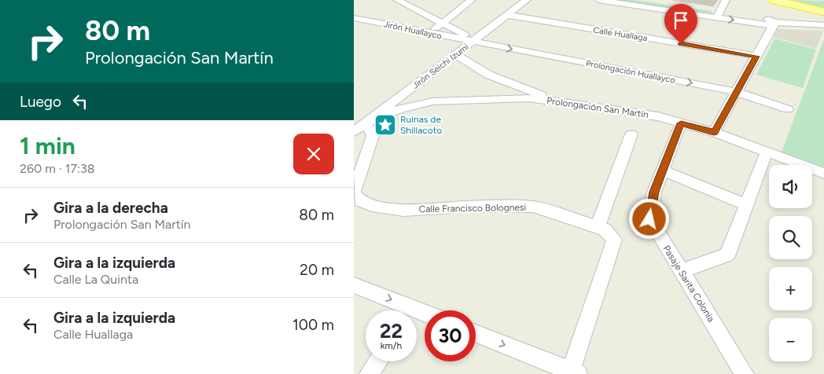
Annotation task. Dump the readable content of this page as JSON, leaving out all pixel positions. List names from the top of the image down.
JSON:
{
  "streets": {
    "street": [
      "Jirón Huallayco",
      "Calle Huallaga",
      "Jirón Seichi Izumi",
      "Prolongación Huallayco",
      "Prolongación San Martín",
      "Calle Francisco Bolognesi",
      "Pasaje Sarita Colonia"
    ]
  },
  "crossings": [
    ["Jirón Huallayco", "Jirón Seichi Izumi"],
    ["Jirón Huallayco", "Prolongación Huallayco"],
    ["Calle Huallaga", "Jirón Seichi Izumi"],
    ["Jirón Seichi Izumi", "Prolongación Huallayco"],
    ["Jirón Seichi Izumi", "Prolongación San Martín"],
    ["Jirón Seichi Izumi", "Calle Francisco Bolognesi"],
    ["Prolongación San Martín", "Calle Francisco Bolognesi"],
    ["Prolongación San Martín", "Pasaje Sarita Colonia"]
  ],
  "places": {
    "place": ["Ruinas de Shillacoto"]
  },
  "page": {
    "turn": ["80 m", "Prolongación San Martín"],
    "then": "Luego",
    "heading": ["1 min", "260 m · 17:38"],
    "map_buttons": ["+", "−"],
    "list": [
      {
        "name": "Gira a la derecha",
        "note": "Prolongación San Martín",
        "value": "80 m"
      },
      {
        "name": "Gira a la izquierda",
        "note": "Calle La Quinta",
        "value": "20 m"
      },
      {
        "name": "Gira a la izquierda",
        "note": "Calle Huallaga",
        "value": "100 m"
      }
    ],
    "speed": "22 km/h",
    "limit": "30"
  }
}
